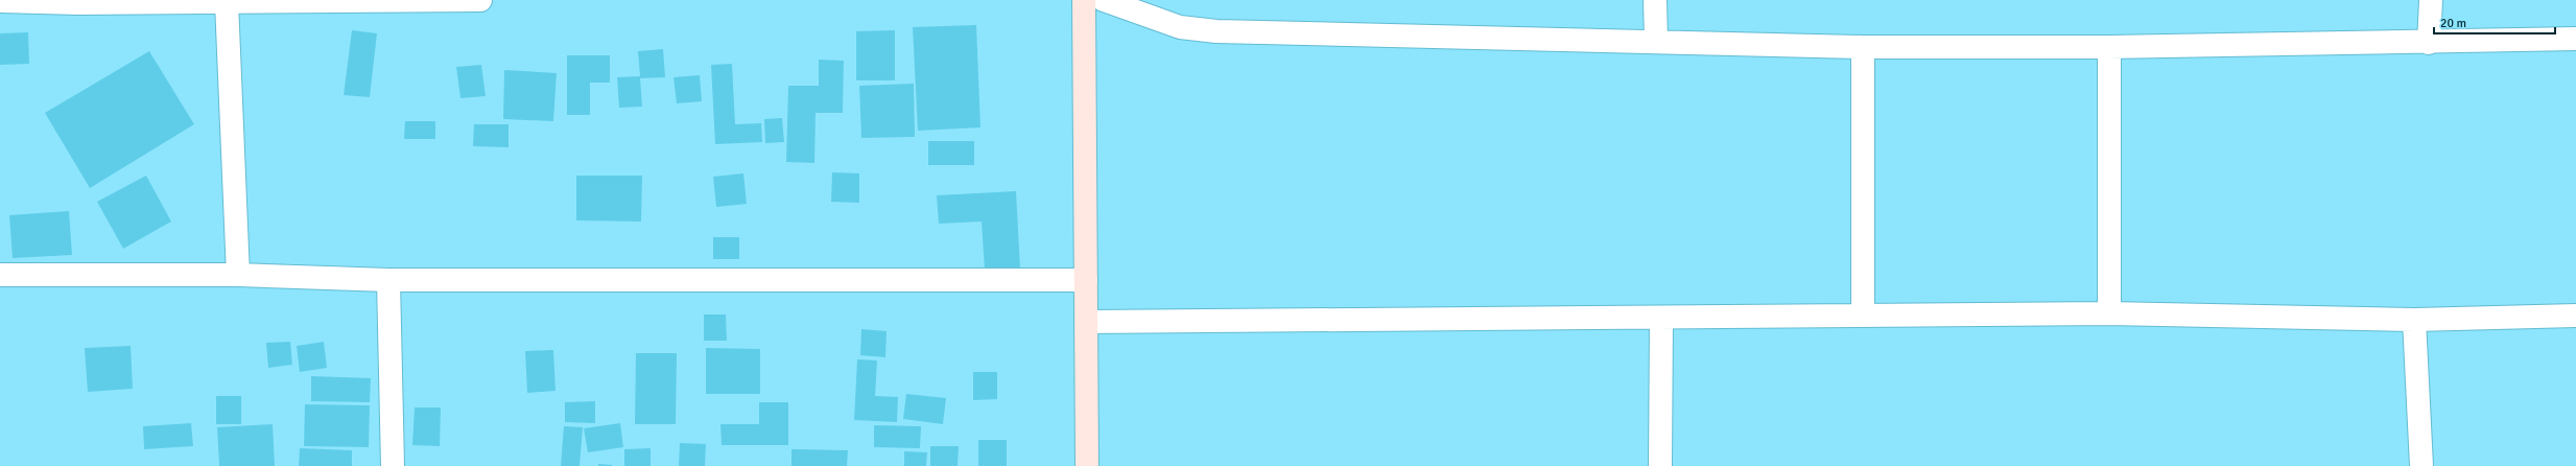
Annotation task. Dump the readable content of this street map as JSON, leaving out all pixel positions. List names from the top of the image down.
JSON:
{
  "scale_bar": "20 m"
}
